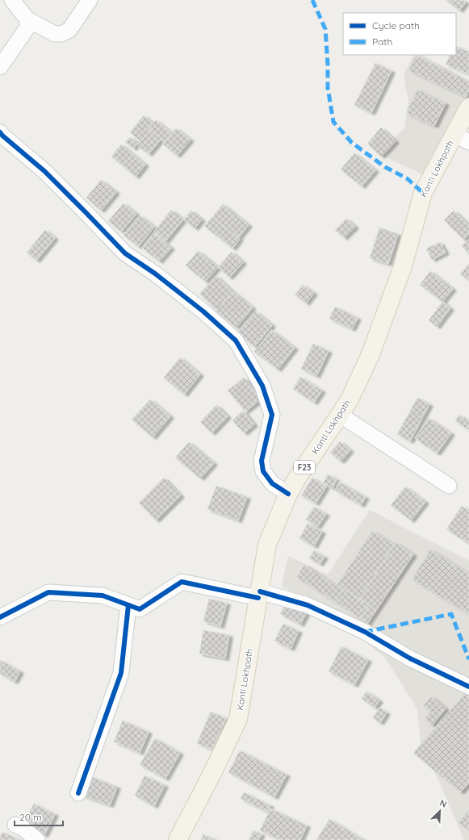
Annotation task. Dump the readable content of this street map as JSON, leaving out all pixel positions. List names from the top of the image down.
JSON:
{
  "streets": {
    "main road": ["Kanti Lokhpath", "F23"]
  },
  "legend": ["Cycle path", "Path"],
  "scale_bar": "20 m",
  "north": "top right"
}
